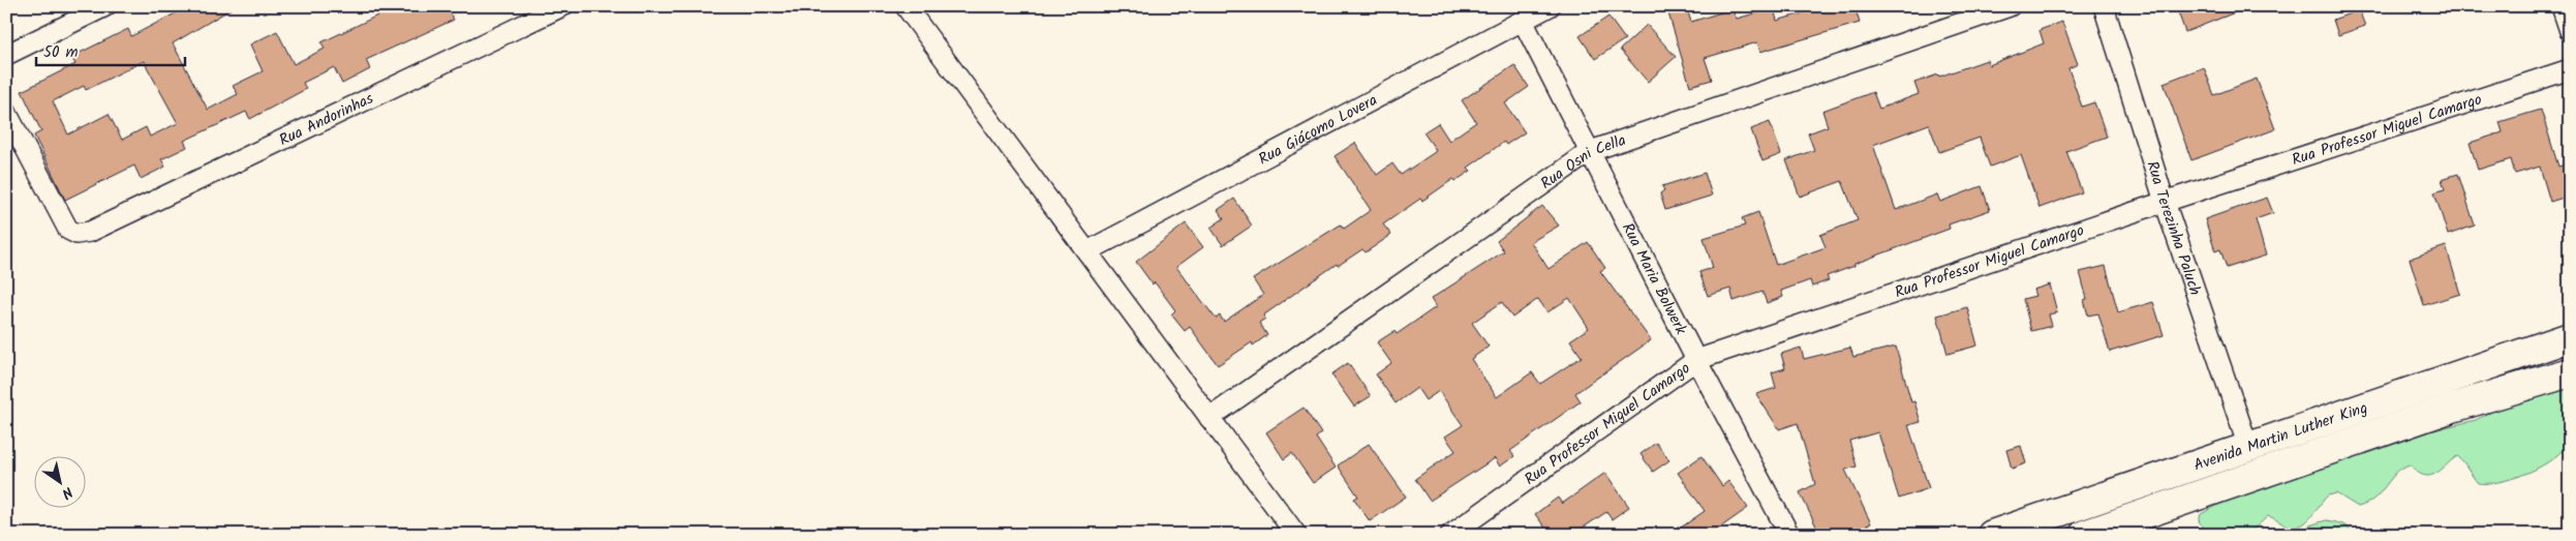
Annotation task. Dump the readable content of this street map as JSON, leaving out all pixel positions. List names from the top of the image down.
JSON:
{
  "streets": {
    "main road": ["Avenida Martin Luther King"],
    "street": [
      "Rua Andorinhas",
      "Rua Giácomo Lovera",
      "Rua Professor Miguel Camargo",
      "Rua Osni Cella",
      "Rua Terezinha Paluch",
      "Rua Maria Bolwerk"
    ]
  },
  "crossings": [
    ["Rua Giácomo Lovera", "Rua Maria Bolwerk"],
    ["Rua Professor Miguel Camargo", "Rua Terezinha Paluch"],
    ["Rua Professor Miguel Camargo", "Rua Maria Bolwerk"],
    ["Rua Osni Cella", "Rua Maria Bolwerk"],
    ["Rua Terezinha Paluch", "Avenida Martin Luther King"]
  ],
  "scale_bar": "50 m",
  "north": "bottom right"
}
